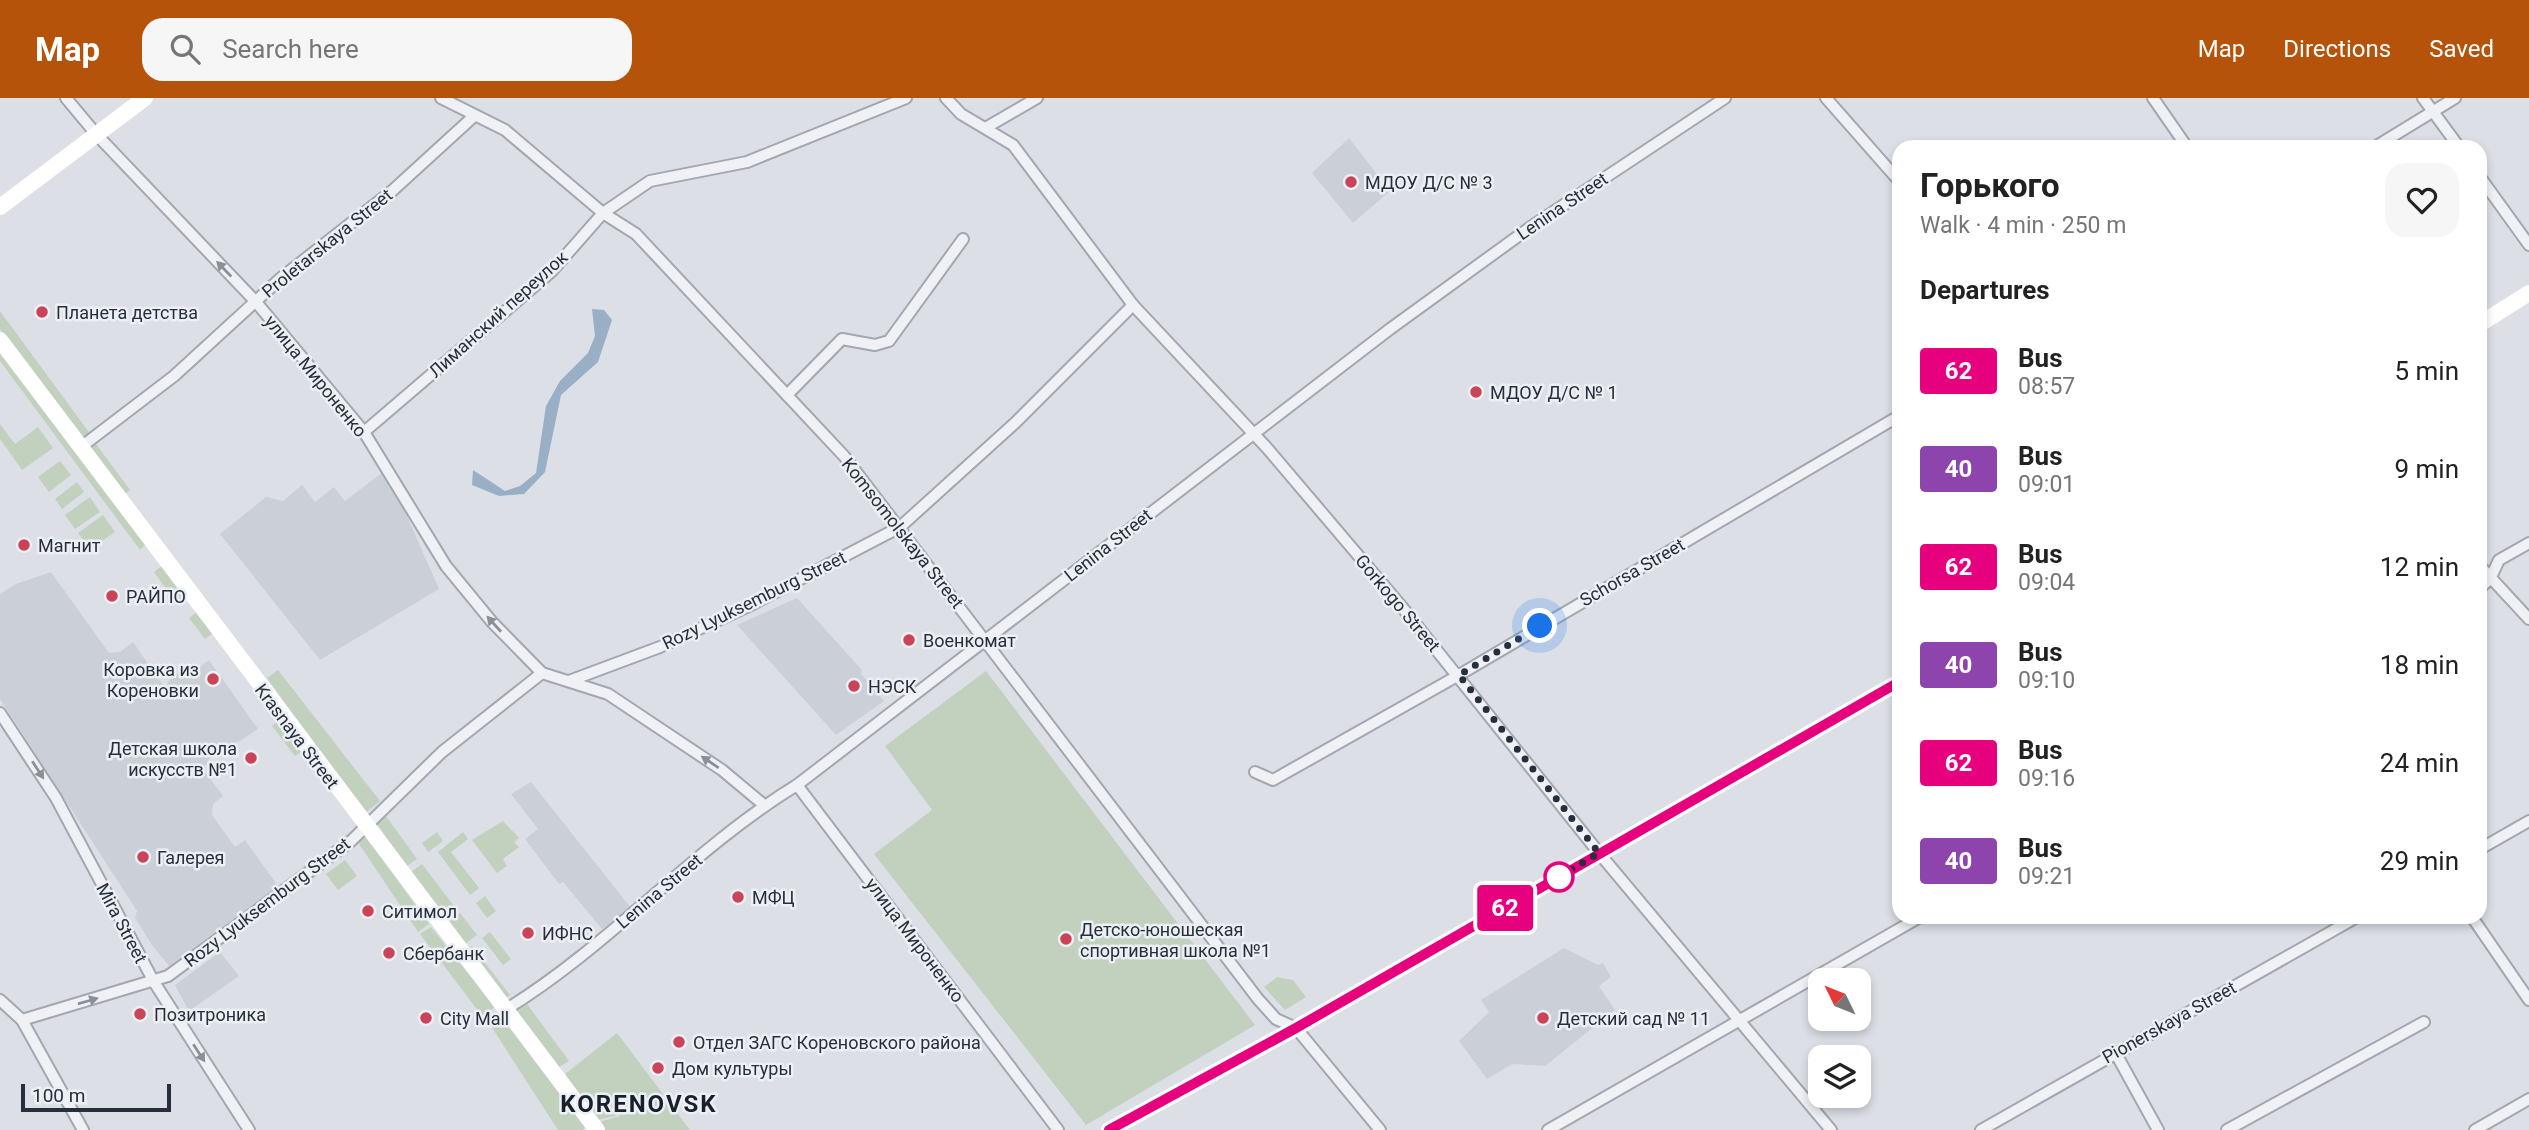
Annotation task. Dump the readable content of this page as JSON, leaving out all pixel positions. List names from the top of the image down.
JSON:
{
  "streets": {
    "main road": ["Krasnaya Street"],
    "street": [
      "Lenina Street",
      "Proletarskaya Street",
      "Лиманский переулок",
      "улица Мироненко",
      "Komsomolskaya Street",
      "Schorsa Street",
      "Rozy Lyuksemburg Street",
      "Gorkogo Street",
      "Mira Street",
      "Pionerskaya Street"
    ]
  },
  "crossings": [
    ["Lenina Street", "улица Мироненко"],
    ["Lenina Street", "Komsomolskaya Street"],
    ["Lenina Street", "Gorkogo Street"],
    ["Lenina Street", "Krasnaya Street"],
    ["Proletarskaya Street", "улица Мироненко"],
    ["Proletarskaya Street", "Komsomolskaya Street"],
    ["Proletarskaya Street", "Krasnaya Street"],
    ["Лиманский переулок", "улица Мироненко"],
    ["Лиманский переулок", "Komsomolskaya Street"],
    ["улица Мироненко", "Rozy Lyuksemburg Street"],
    ["Komsomolskaya Street", "Rozy Lyuksemburg Street"],
    ["Schorsa Street", "Gorkogo Street"],
    ["Rozy Lyuksemburg Street", "Gorkogo Street"],
    ["Rozy Lyuksemburg Street", "Krasnaya Street"],
    ["Rozy Lyuksemburg Street", "Mira Street"]
  ],
  "one_way": ["улица Мироненко", "Mira Street"],
  "districts": ["KORENOVSK"],
  "places": [
    "МДОУ Д/С № 3",
    "Планета детства",
    "МДОУ Д/С № 1",
    "Магнит",
    "РАЙПО",
    "Военкомат",
    "Коровка из Кореновки",
    "НЭСК",
    "Детская школа искусств №1",
    "Галерея",
    "МФЦ",
    "Ситимол",
    "ИФНС",
    "Детско-юношеская спортивная школа №1",
    "Сбербанк",
    "Позитроника",
    "City Mall",
    "Детский сад № 11",
    "Отдел ЗАГС Кореновского района",
    "Дом культуры"
  ],
  "lines": ["bus line 62"],
  "scale_bar": "100 m",
  "north": "top left",
  "page": {
    "header": "Map",
    "search": "Search here",
    "nav": ["Map", "Directions", "Saved"],
    "on_map": "62",
    "heading": [
      ["Горького", "Walk · 4 min · 250 m"],
      "Departures"
    ],
    "list": [
      {
        "mark": "62",
        "name": "Bus",
        "note": "08:57",
        "value": "5 min"
      },
      {
        "mark": "40",
        "name": "Bus",
        "note": "09:01",
        "value": "9 min"
      },
      {
        "mark": "62",
        "name": "Bus",
        "note": "09:04",
        "value": "12 min"
      },
      {
        "mark": "40",
        "name": "Bus",
        "note": "09:10",
        "value": "18 min"
      },
      {
        "mark": "62",
        "name": "Bus",
        "note": "09:16",
        "value": "24 min"
      },
      {
        "mark": "40",
        "name": "Bus",
        "note": "09:21",
        "value": "29 min"
      }
    ],
    "scale": "100 m"
  }
}
